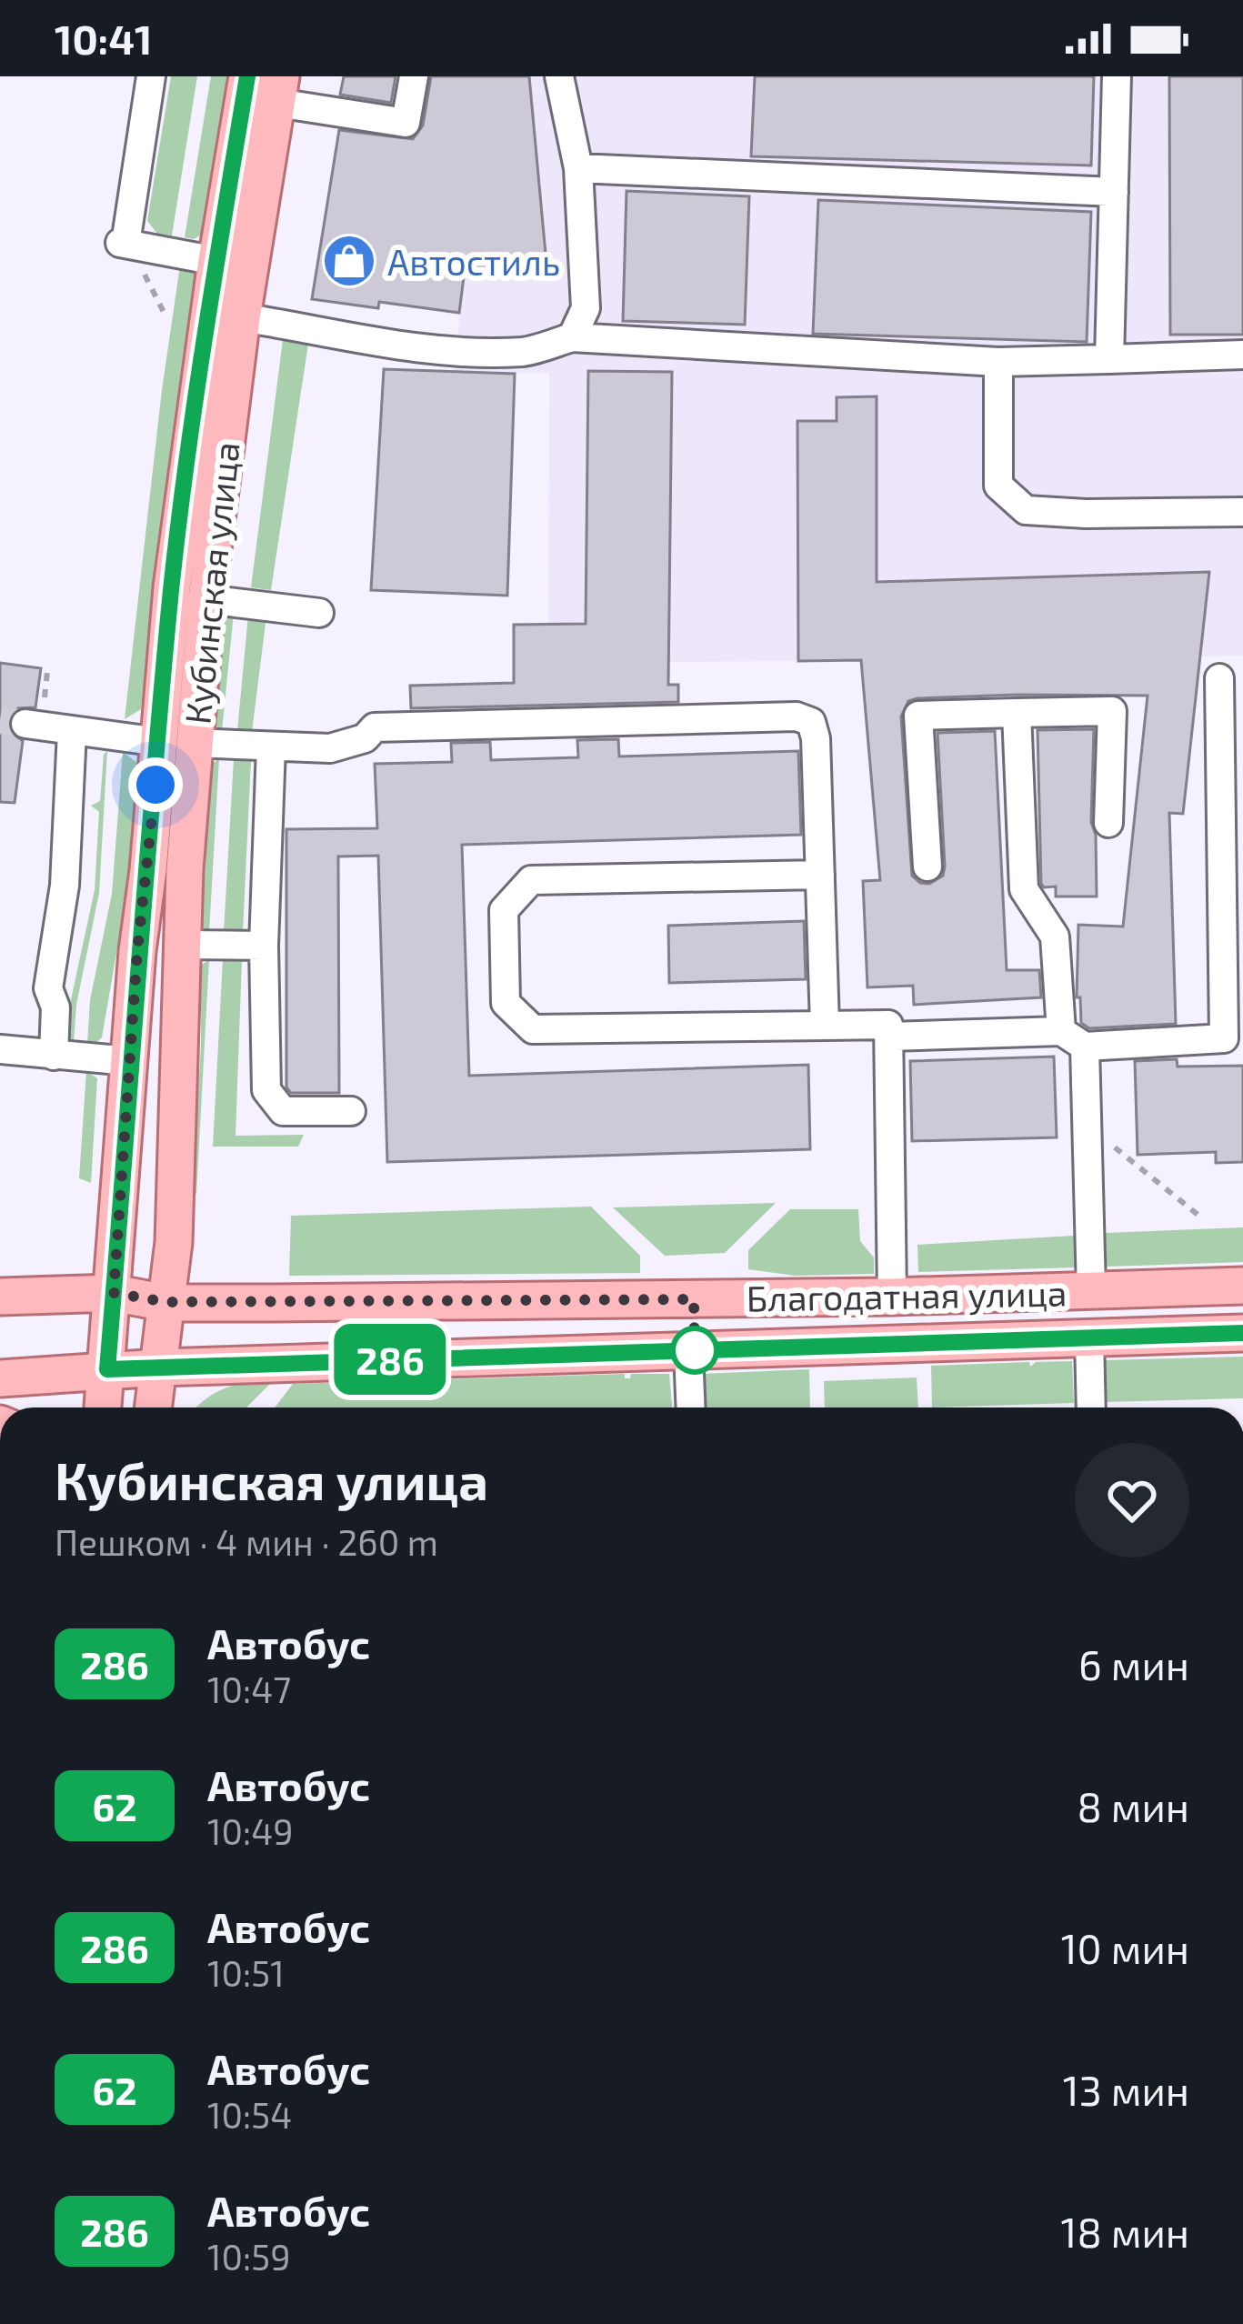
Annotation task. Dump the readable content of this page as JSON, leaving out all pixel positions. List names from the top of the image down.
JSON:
{
  "streets": {
    "main road": ["Кубинская улица", "Благодатная улица"]
  },
  "crossings": [
    ["Кубинская улица", "Благодатная улица"]
  ],
  "places": {
    "shop": ["Автостиль"]
  },
  "lines": ["bus line 286"],
  "page": {
    "status": "10:41",
    "on_map": "286",
    "heading": ["Кубинская улица", "Пешком · 4 мин · 260 m"],
    "list": [
      {
        "mark": "286",
        "name": "Автобус",
        "note": "10:47",
        "value": "6 мин"
      },
      {
        "mark": "62",
        "name": "Автобус",
        "note": "10:49",
        "value": "8 мин"
      },
      {
        "mark": "286",
        "name": "Автобус",
        "note": "10:51",
        "value": "10 мин"
      },
      {
        "mark": "62",
        "name": "Автобус",
        "note": "10:54",
        "value": "13 мин"
      },
      {
        "mark": "286",
        "name": "Автобус",
        "note": "10:59",
        "value": "18 мин"
      }
    ]
  }
}
